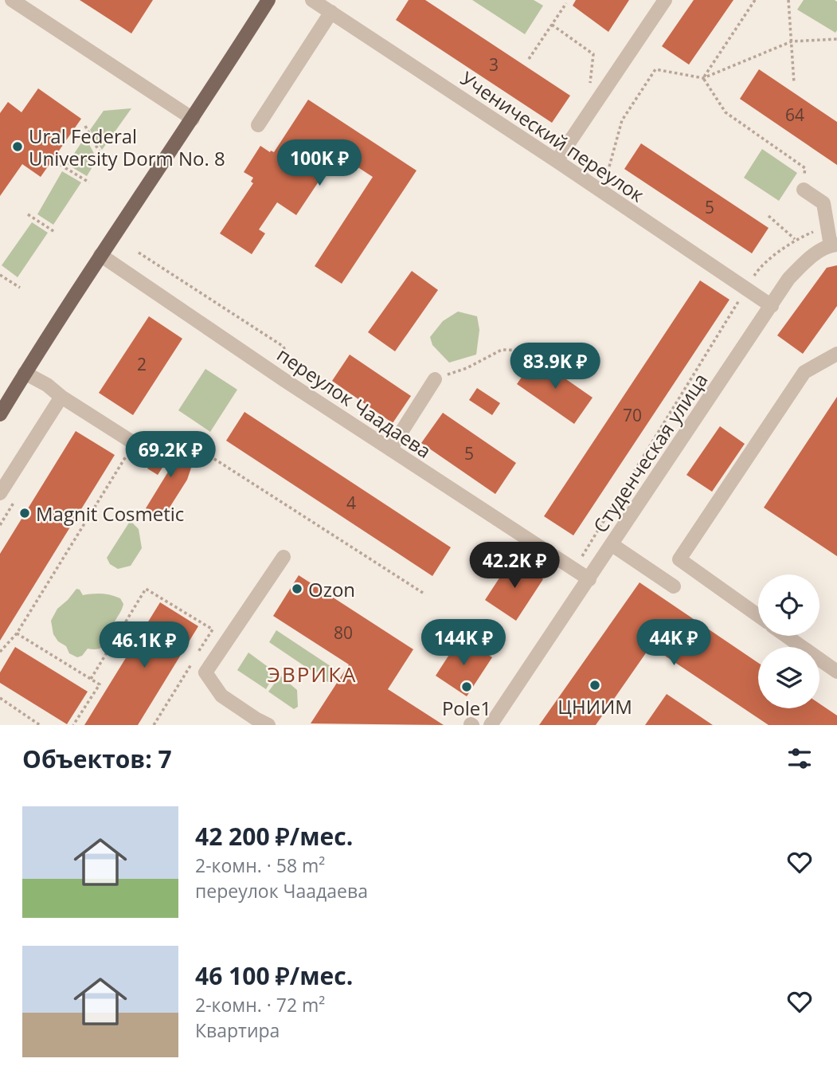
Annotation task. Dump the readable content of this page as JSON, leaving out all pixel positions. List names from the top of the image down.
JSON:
{
  "streets": {
    "street": ["Ученический переулок", "переулок Чаадаева", "Студенческая улица"]
  },
  "crossings": [
    ["Ученический переулок", "Студенческая улица"],
    ["переулок Чаадаева", "Студенческая улица"]
  ],
  "districts": ["ЭВРИКА"],
  "places": [
    "Ural Federal University Dorm No. 8",
    "Magnit Cosmetic",
    "Ozon",
    "ЦНИИМ",
    "Pole1"
  ],
  "house_numbers": [
    "3",
    "64",
    "5",
    "2",
    "70",
    "5",
    "4",
    "80"
  ],
  "page": {
    "price": [
      "100K ₽",
      "83.9K ₽",
      "69.2K ₽",
      "42.2K ₽",
      "144K ₽",
      "44K ₽",
      "46.1K ₽"
    ],
    "heading": "Объектов: 7",
    "list": [
      {
        "name": "42 200 ₽/мес.",
        "note": "2-комн. · 58 m² · переулок Чаадаева"
      },
      {
        "name": "46 100 ₽/мес.",
        "note": "2-комн. · 72 m² · Квартира"
      }
    ]
  }
}
